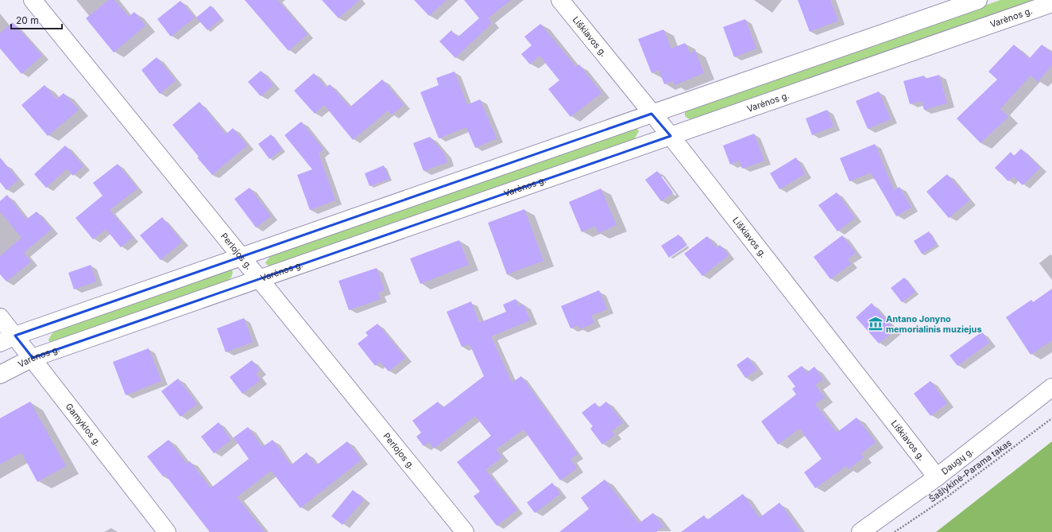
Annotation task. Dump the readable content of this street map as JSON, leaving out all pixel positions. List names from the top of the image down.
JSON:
{
  "streets": {
    "street": [
      "Varėnos g.",
      "Liškiavos g.",
      "Perlojos g.",
      "Gamyklos g.",
      "Daugų g."
    ],
    "path": ["Šašlykinė-Parama takas"]
  },
  "crossings": [
    ["Varėnos g.", "Liškiavos g."],
    ["Varėnos g.", "Perlojos g."],
    ["Varėnos g.", "Gamyklos g."],
    ["Liškiavos g.", "Daugų g."]
  ],
  "places": {
    "museum": ["Antano Jonyno memorialinis muziejus"]
  },
  "scale_bar": "20 m"
}
